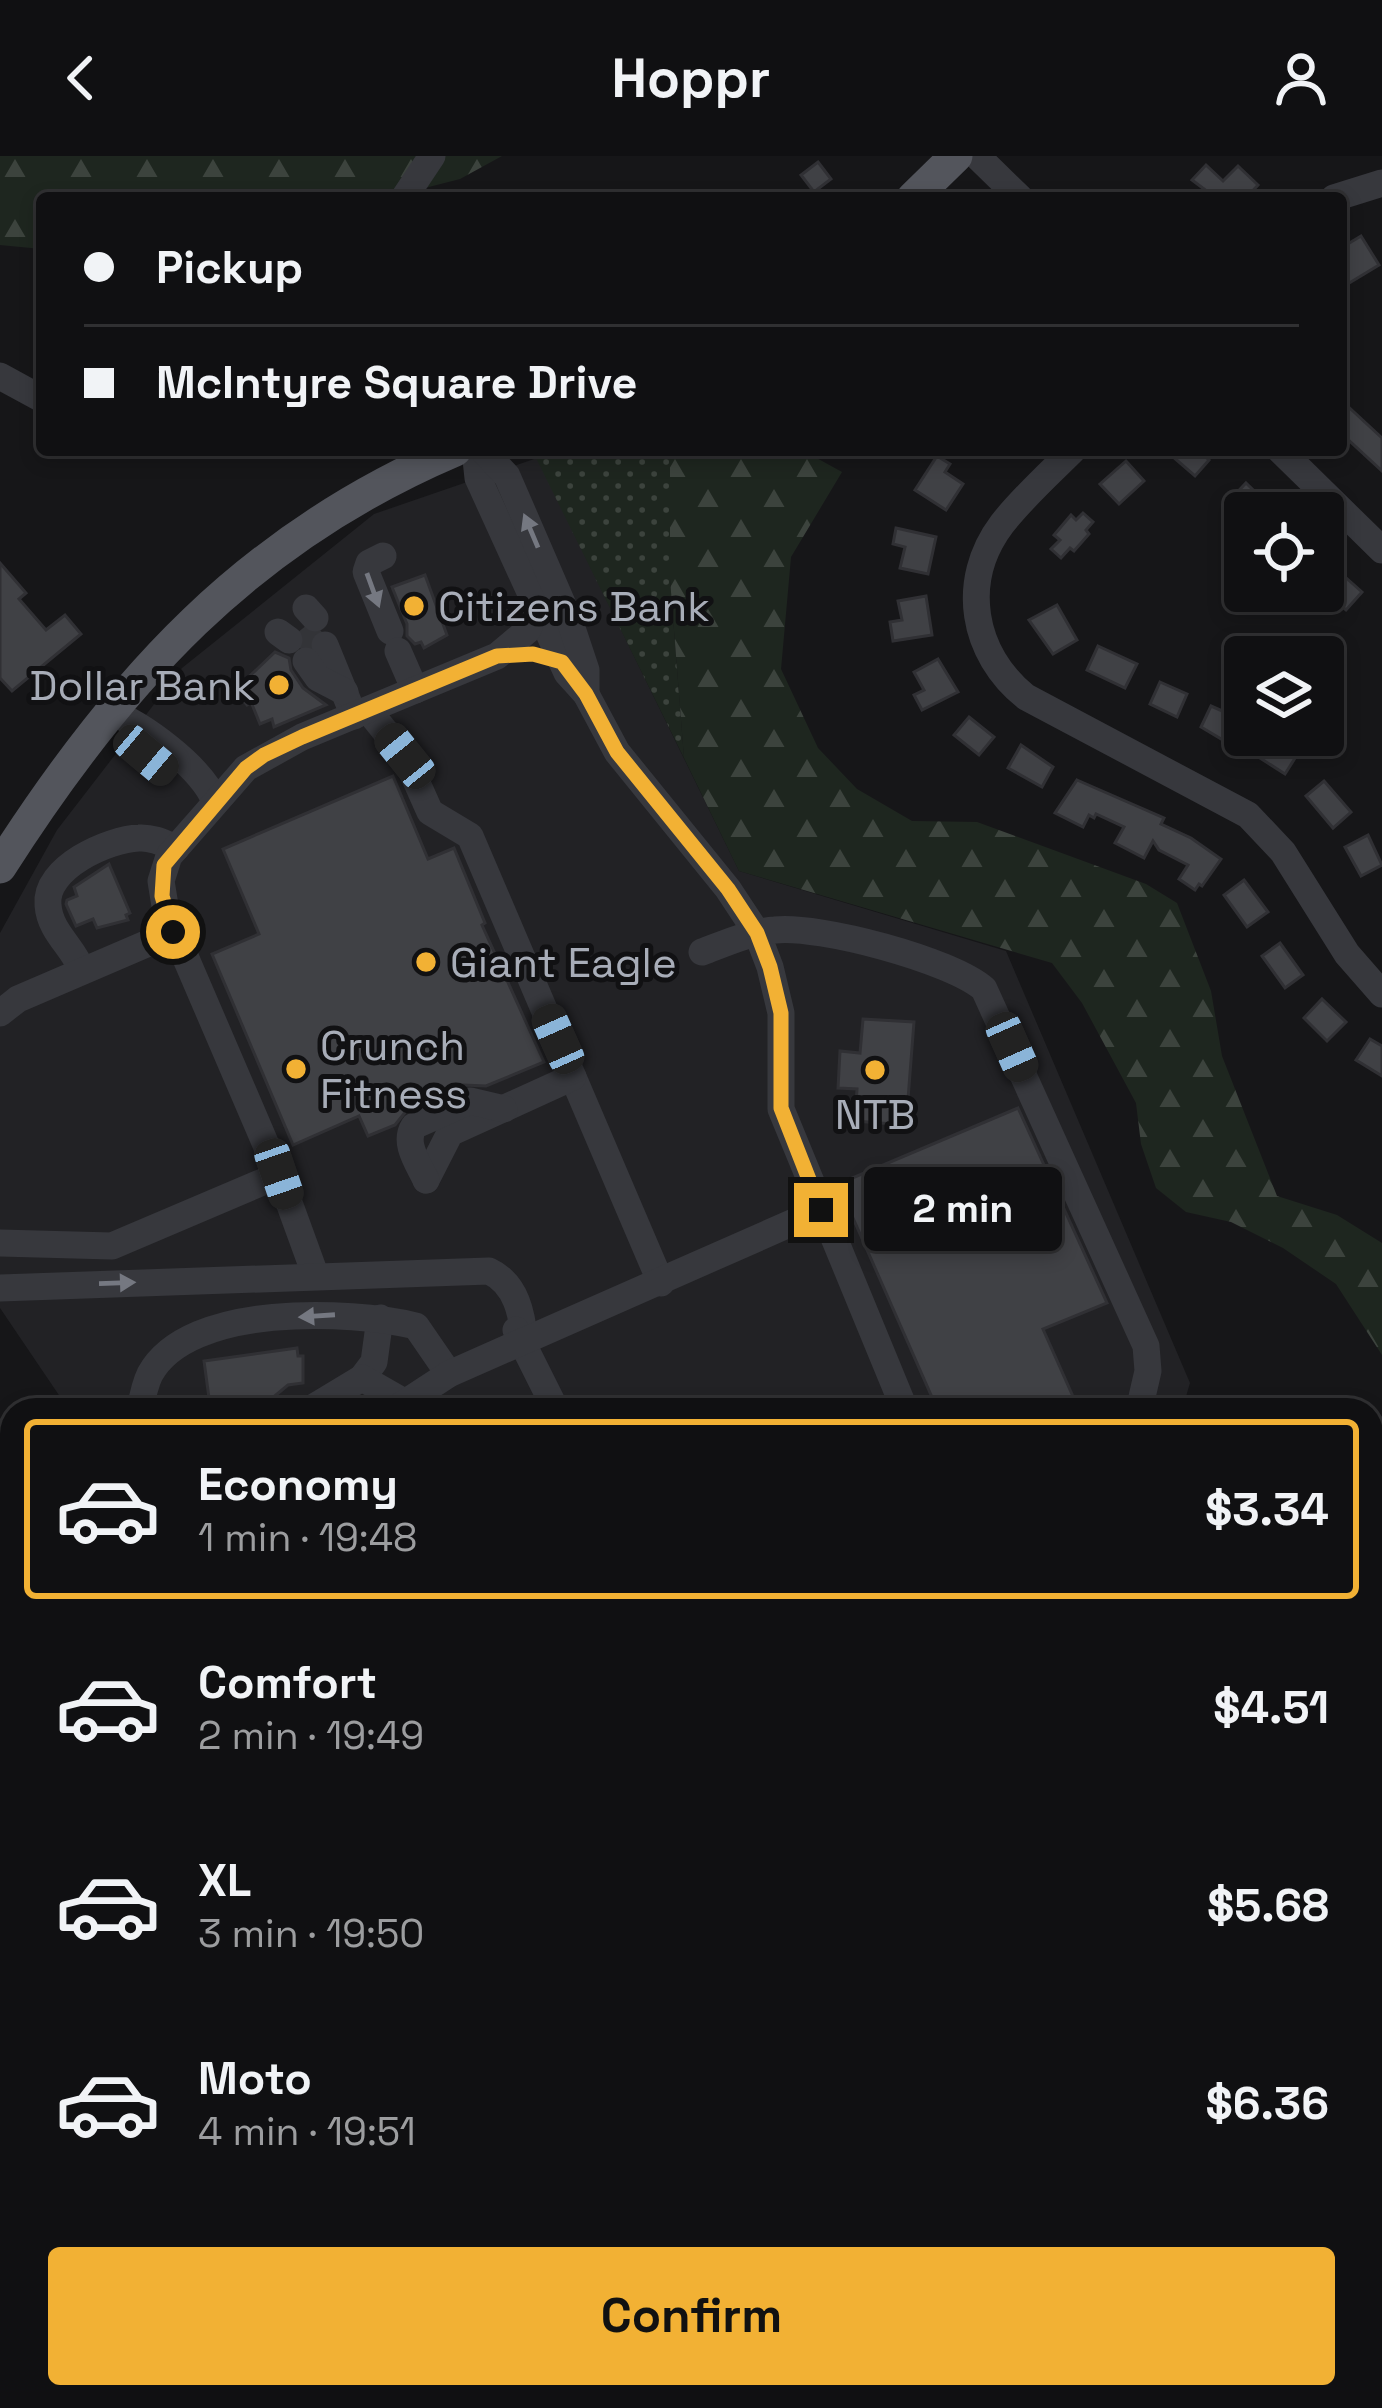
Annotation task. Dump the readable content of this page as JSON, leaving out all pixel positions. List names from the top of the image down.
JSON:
{
  "places": [
    "Citizens Bank",
    "Dollar Bank",
    "Giant Eagle",
    "Crunch Fitness",
    "NTB"
  ],
  "page": {
    "header": "Hoppr",
    "banner": ["Pickup", "McIntyre Square Drive"],
    "bubble": "2 min",
    "list": [
      {
        "name": "Economy",
        "note": "1 min · 19:48",
        "value": "$3.34"
      },
      {
        "name": "Comfort",
        "note": "2 min · 19:49",
        "value": "$4.51"
      },
      {
        "name": "XL",
        "note": "3 min · 19:50",
        "value": "$5.68"
      },
      {
        "name": "Moto",
        "note": "4 min · 19:51",
        "value": "$6.36"
      }
    ],
    "buttons": "Confirm"
  }
}
